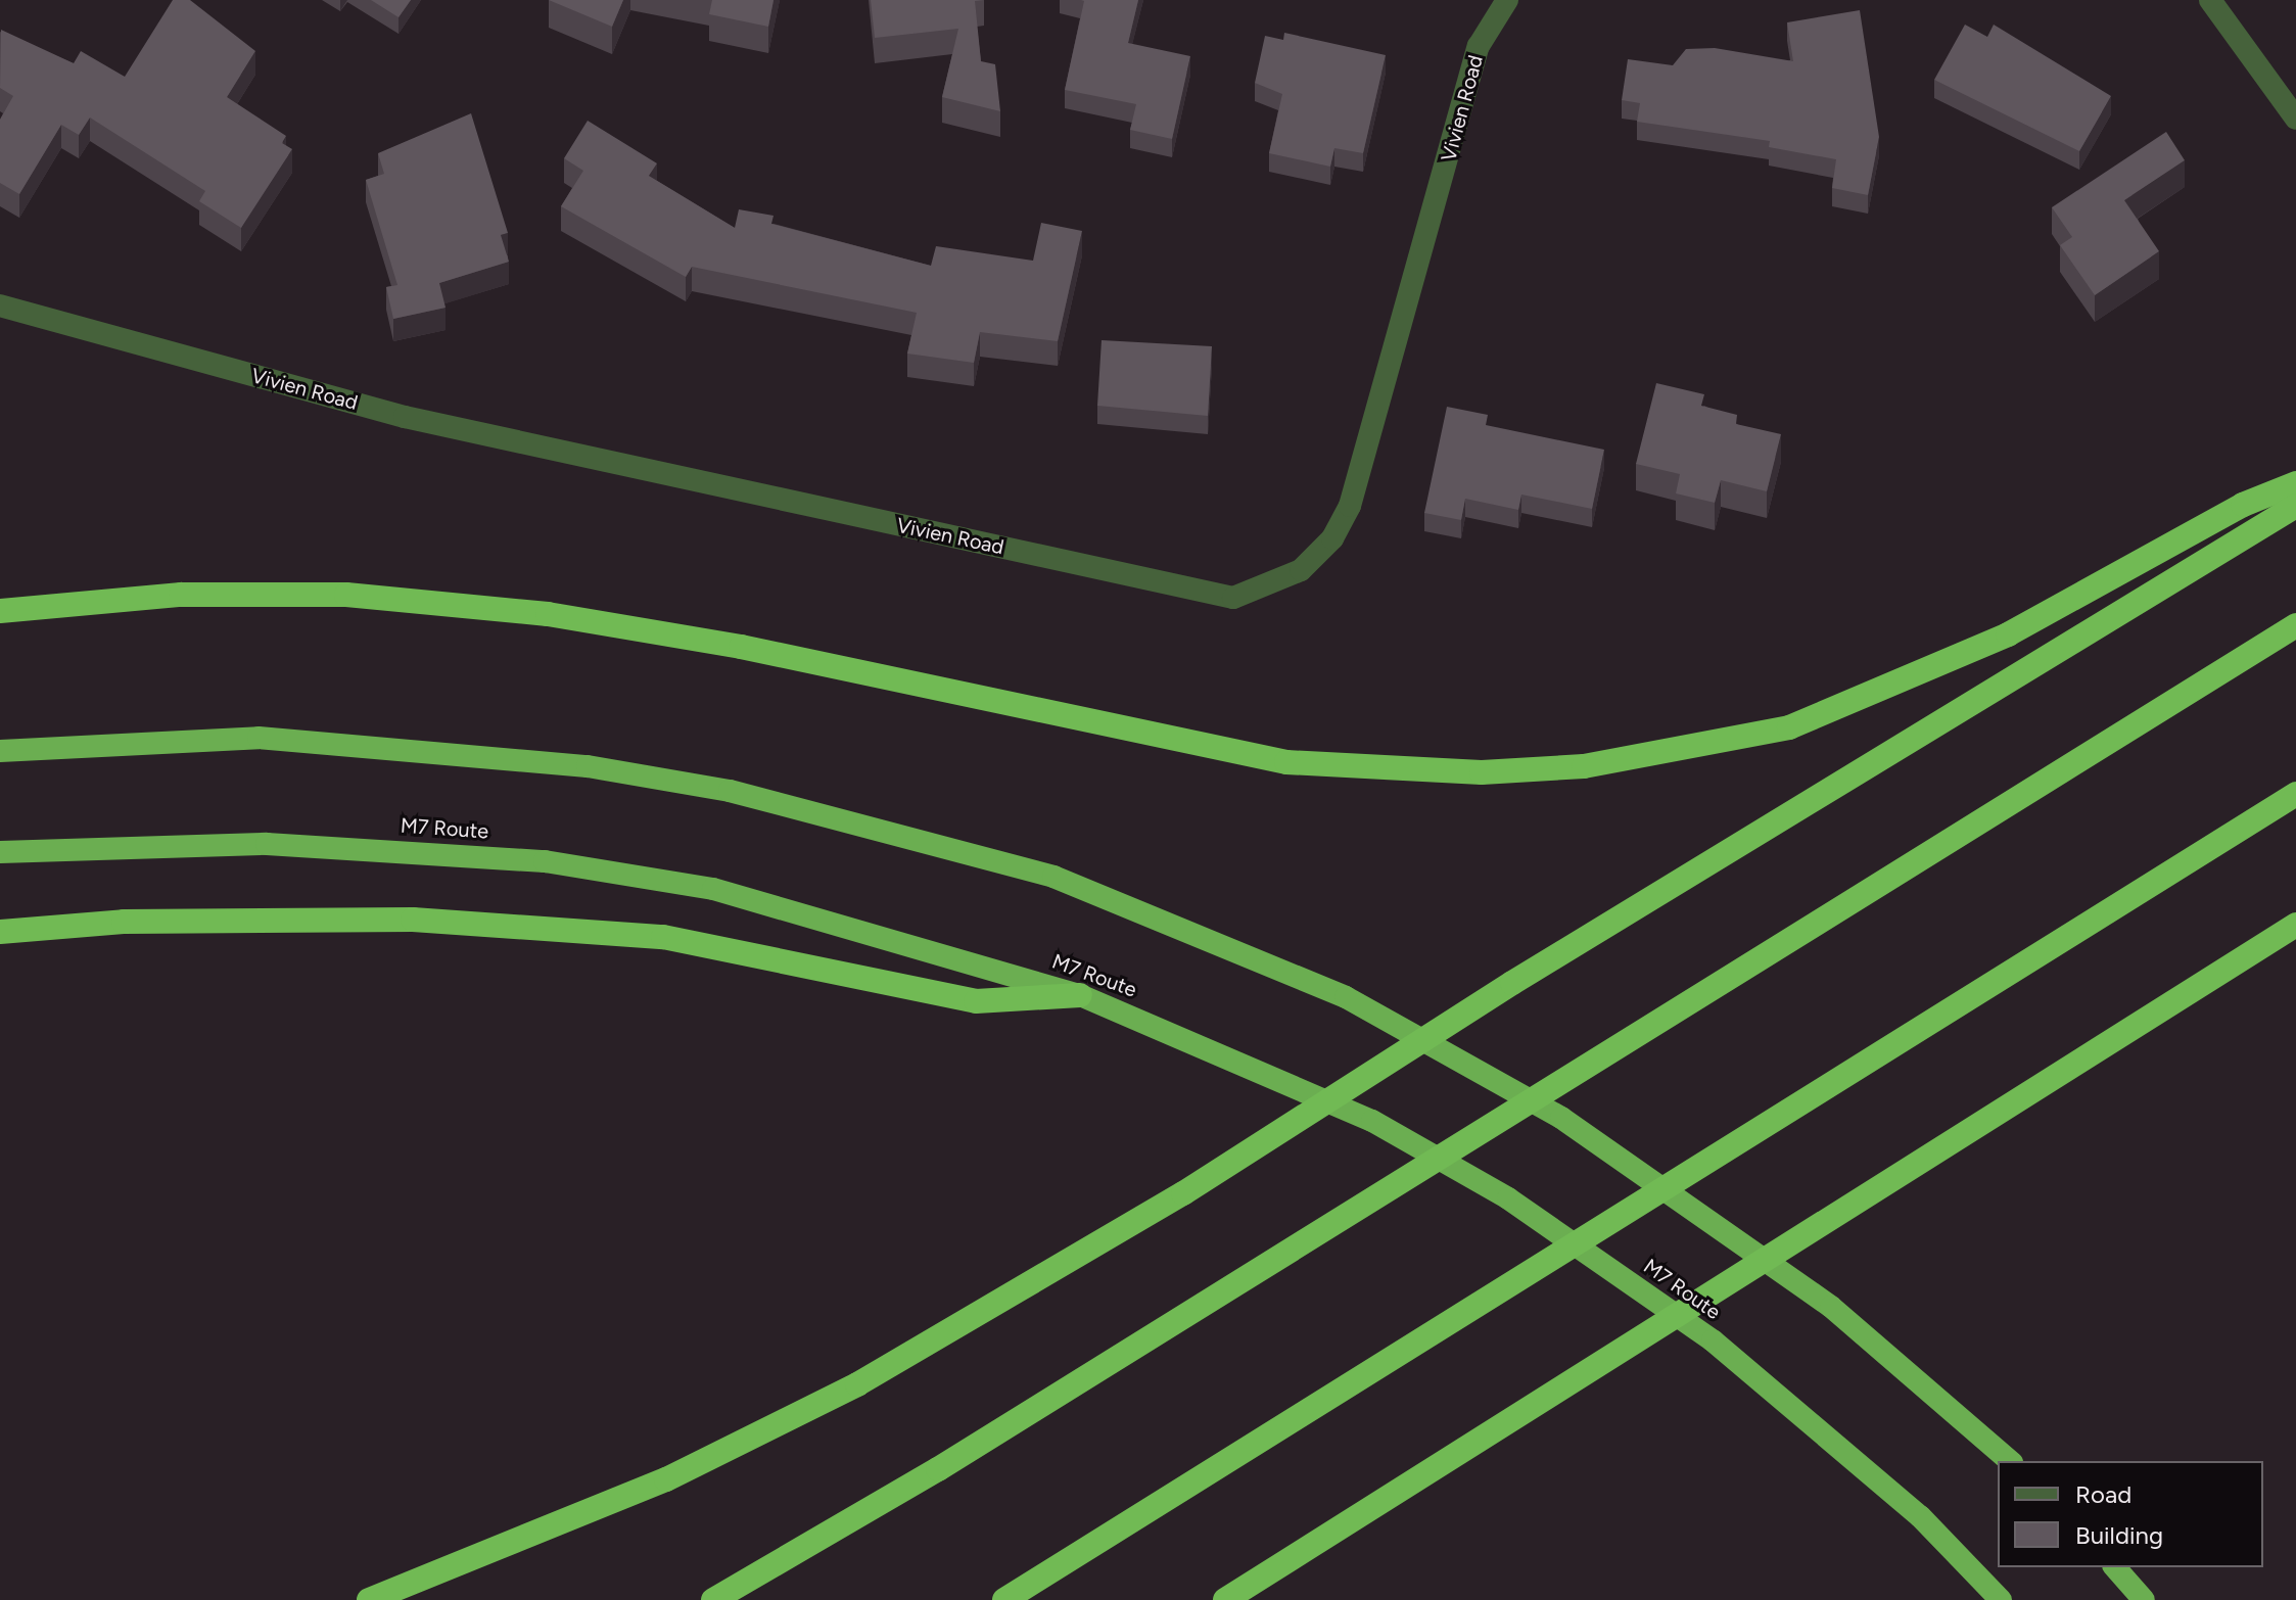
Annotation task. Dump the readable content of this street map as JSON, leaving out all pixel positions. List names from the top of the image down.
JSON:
{
  "streets": {
    "highway": ["M7 Route"],
    "street": ["Vivien Road"]
  },
  "legend": ["Road", "Building"]
}
